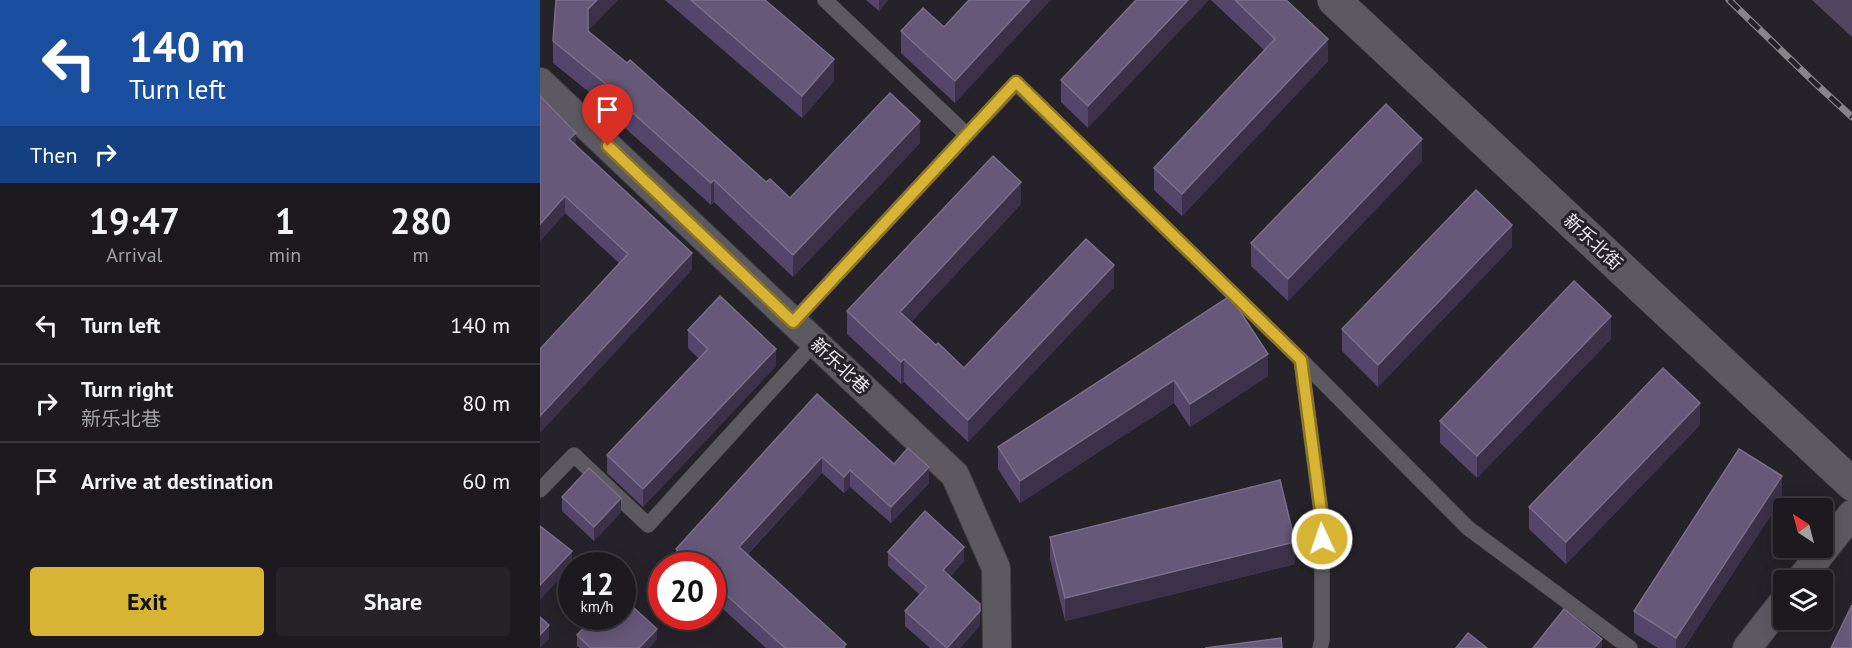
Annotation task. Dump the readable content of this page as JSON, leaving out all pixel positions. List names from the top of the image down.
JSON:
{
  "streets": {
    "street": ["新乐北街", "新乐北巷"]
  },
  "north": "top left",
  "page": {
    "turn": ["140 m", "Turn left"],
    "then": "Then",
    "eta": [
      "19:47",
      "Arrival",
      "1",
      "min",
      "280",
      "m"
    ],
    "list": [
      {
        "name": "Turn left",
        "value": "140 m"
      },
      {
        "name": "Turn right",
        "note": "新乐北巷",
        "value": "80 m"
      },
      {
        "name": "Arrive at destination",
        "value": "60 m"
      }
    ],
    "speed": "12 km/h",
    "limit": "20",
    "buttons": ["Exit", "Share"]
  }
}
